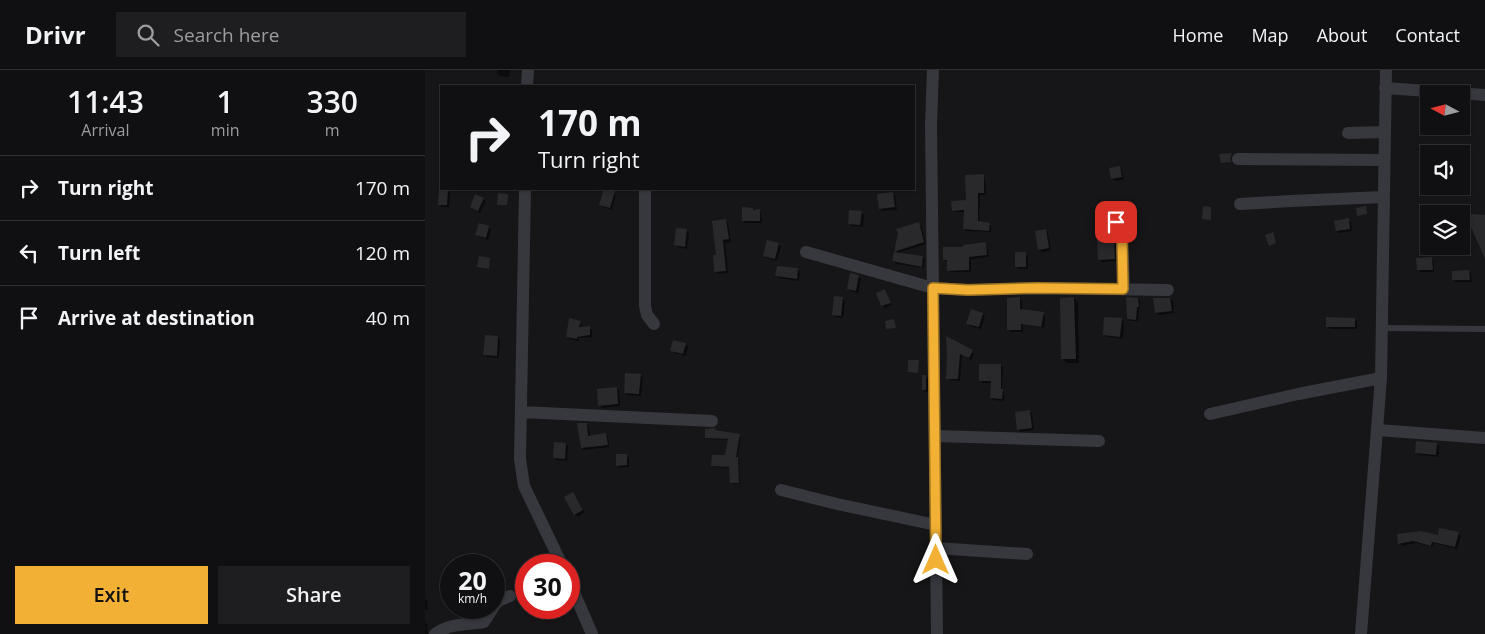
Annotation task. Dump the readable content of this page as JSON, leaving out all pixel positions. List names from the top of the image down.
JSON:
{
  "north": "left",
  "page": {
    "header": "Drivr",
    "search": "Search here",
    "nav": [
      "Home",
      "Map",
      "About",
      "Contact"
    ],
    "eta": [
      "11:43",
      "Arrival",
      "1",
      "min",
      "330",
      "m"
    ],
    "turn": ["170 m", "Turn right"],
    "list": [
      {
        "name": "Turn right",
        "value": "170 m"
      },
      {
        "name": "Turn left",
        "value": "120 m"
      },
      {
        "name": "Arrive at destination",
        "value": "40 m"
      }
    ],
    "speed": "20 km/h",
    "limit": "30",
    "buttons": ["Exit", "Share"]
  }
}
